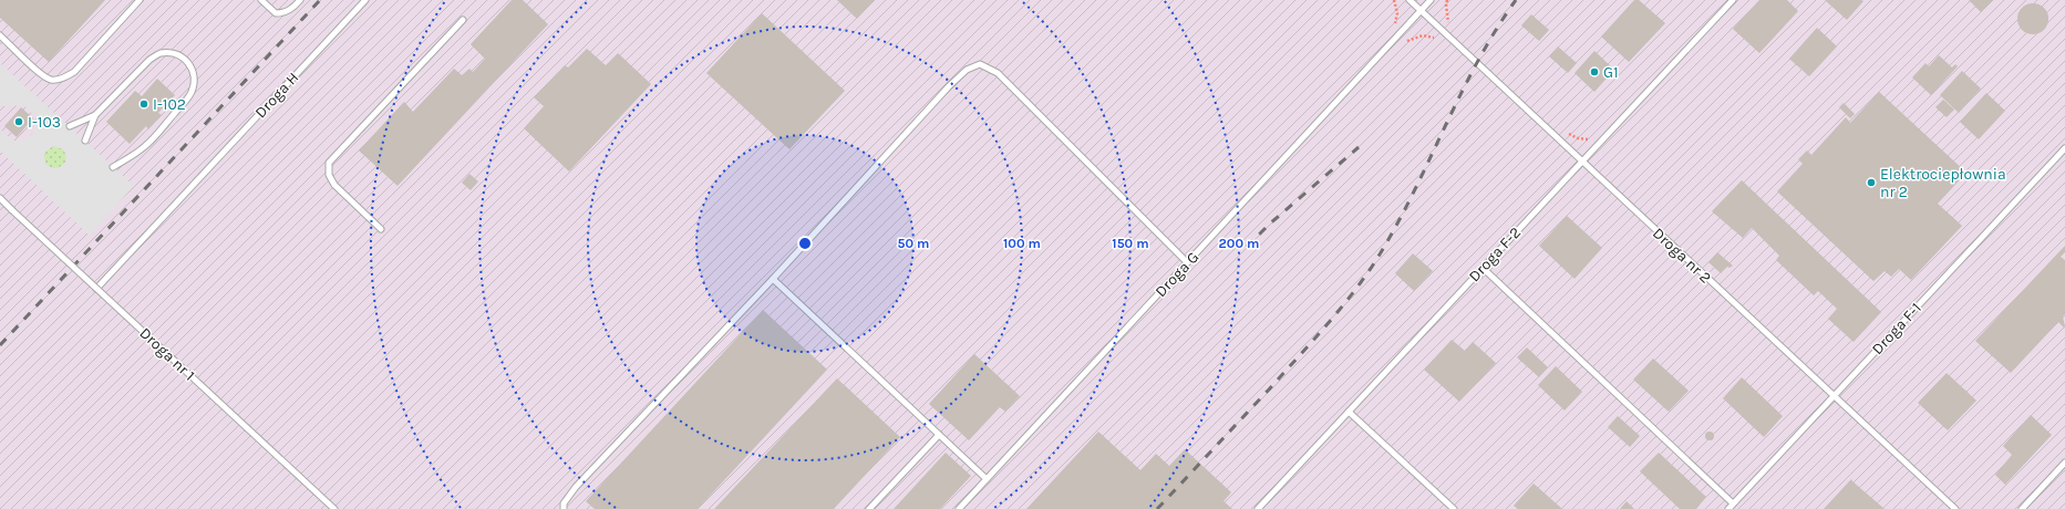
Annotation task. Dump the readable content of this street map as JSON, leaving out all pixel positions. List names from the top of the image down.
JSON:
{
  "streets": {
    "lane": [
      "Droga H",
      "Droga F-2",
      "Droga nr 2",
      "Droga G",
      "Droga F-1",
      "Droga nr 1"
    ]
  },
  "crossings": [
    ["Droga H", "Droga nr 1"],
    ["Droga F-2", "Droga nr 2"],
    ["Droga nr 2", "Droga G"],
    ["Droga nr 2", "Droga F-1"]
  ],
  "places": [
    "G1",
    "I-102",
    "I-103",
    "Elektrociepłownia nr 2"
  ],
  "rings": [
    "50 m",
    "100 m",
    "150 m",
    "200 m"
  ]
}
